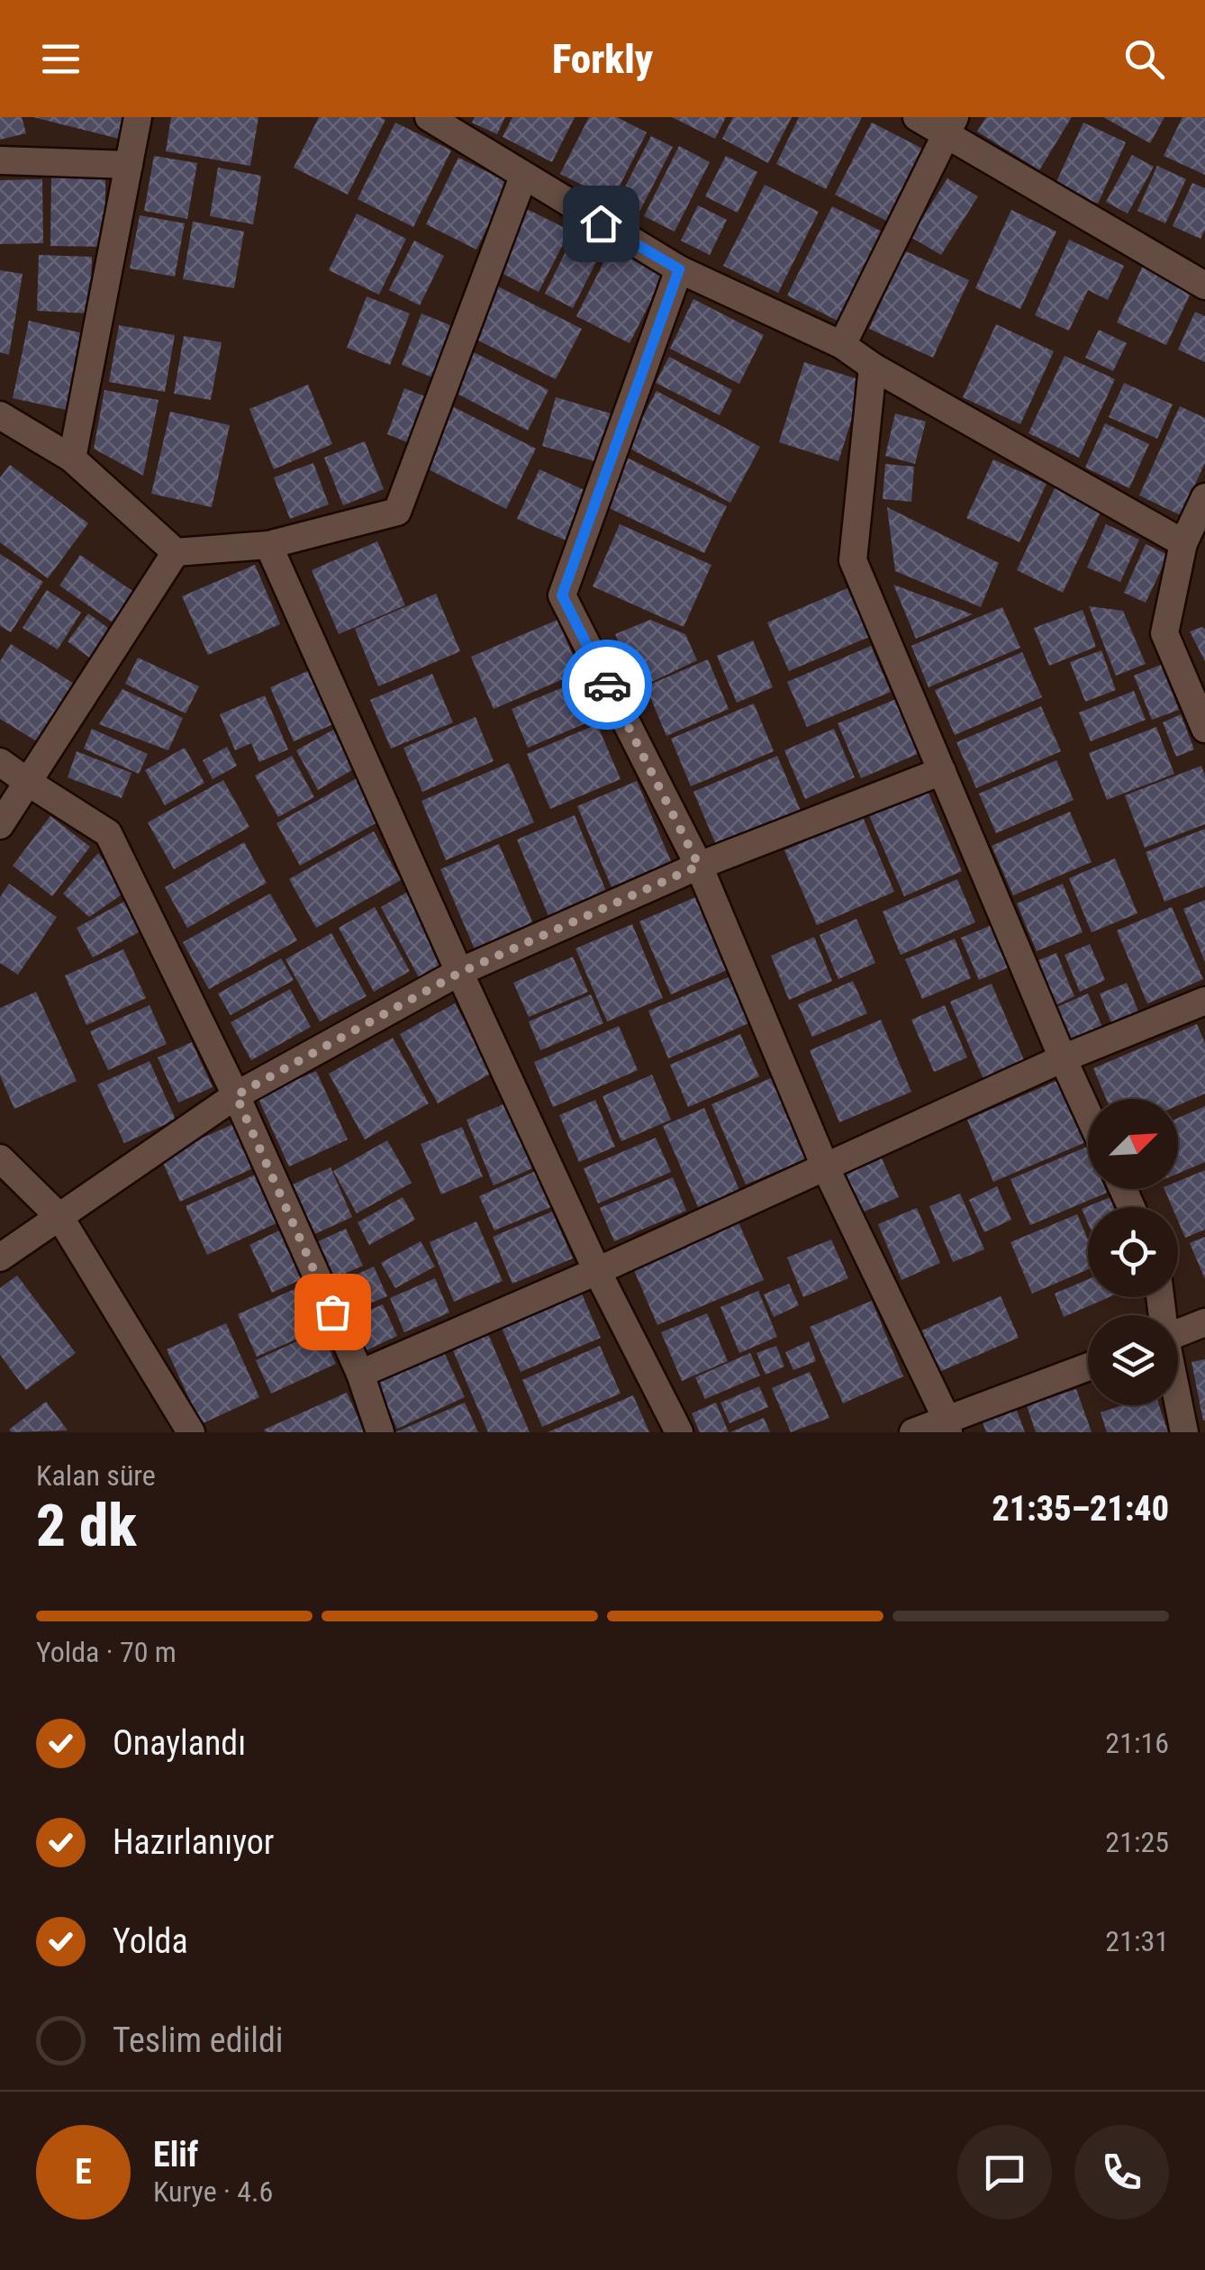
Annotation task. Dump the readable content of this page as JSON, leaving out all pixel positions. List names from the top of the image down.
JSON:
{
  "north": "top right",
  "page": {
    "header": "Forkly",
    "heading": ["2 dk", "Kalan süre", "21:35–21:40"],
    "panel": ["Elif", "Kurye · 4.6"],
    "bar": "Yolda · 70 m",
    "list": [
      ["Onaylandı", "21:16"],
      ["Hazırlanıyor", "21:25"],
      ["Yolda", "21:31"],
      "Teslim edildi"
    ],
    "round": "E"
  }
}
